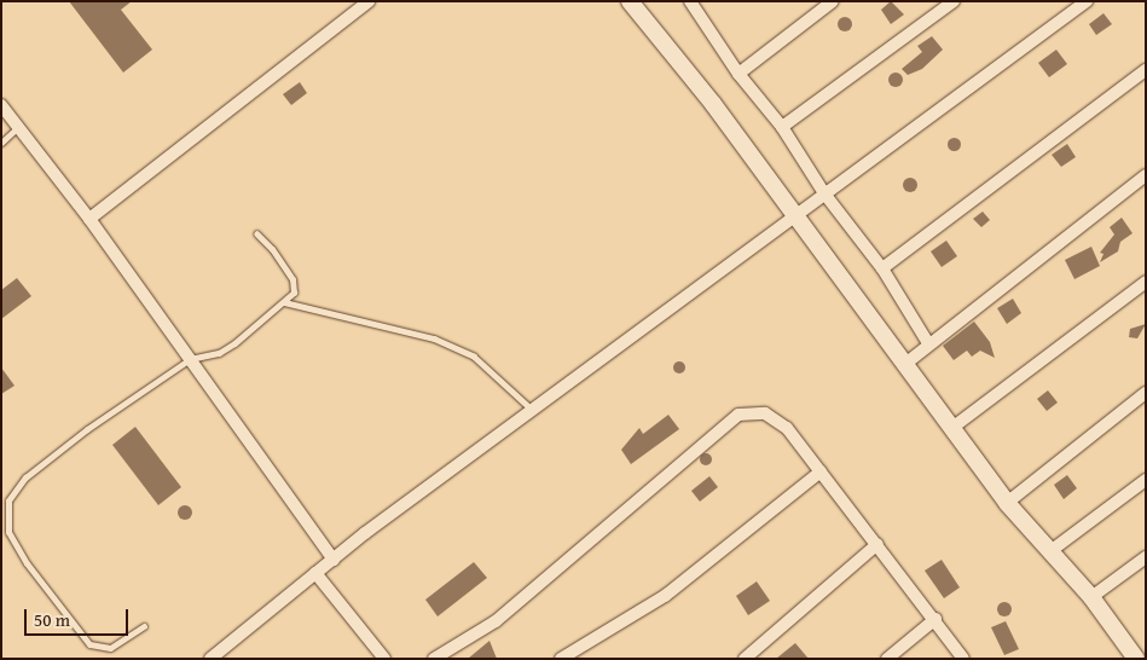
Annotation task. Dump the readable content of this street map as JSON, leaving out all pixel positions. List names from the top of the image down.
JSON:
{
  "scale_bar": "50 m"
}
